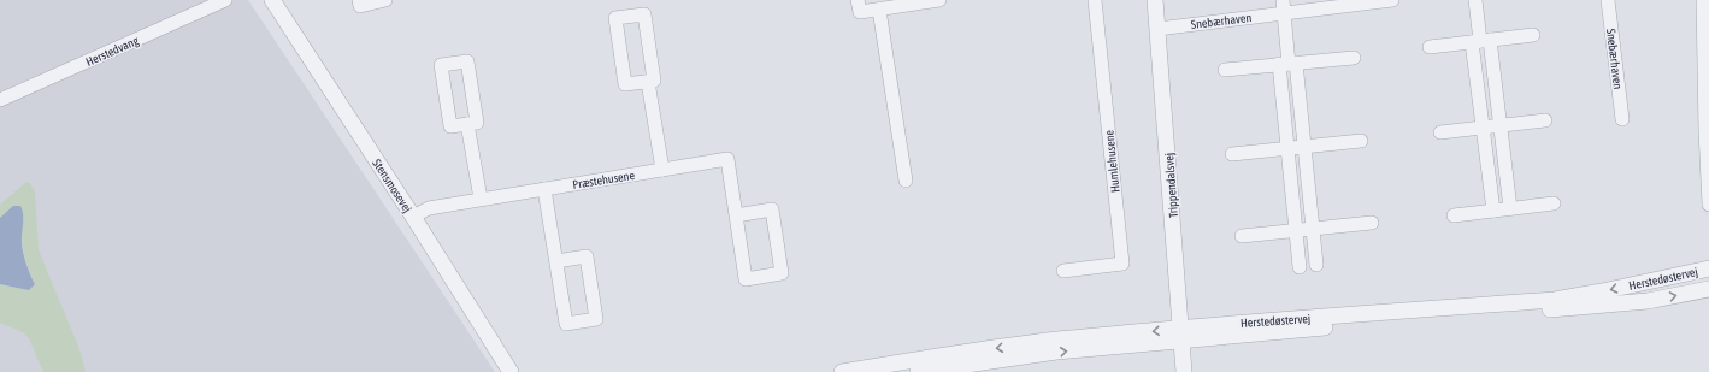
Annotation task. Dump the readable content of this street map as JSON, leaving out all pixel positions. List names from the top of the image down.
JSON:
{
  "streets": {
    "street": [
      "Snebærhaven",
      "Herstedvang",
      "Humlehusene",
      "Præstehusene",
      "Stensmosevej",
      "Trippendalsvej",
      "Herstedøstervej"
    ]
  },
  "crossings": [
    ["Snebærhaven", "Trippendalsvej"],
    ["Præstehusene", "Stensmosevej"],
    ["Trippendalsvej", "Herstedøstervej"]
  ]
}
